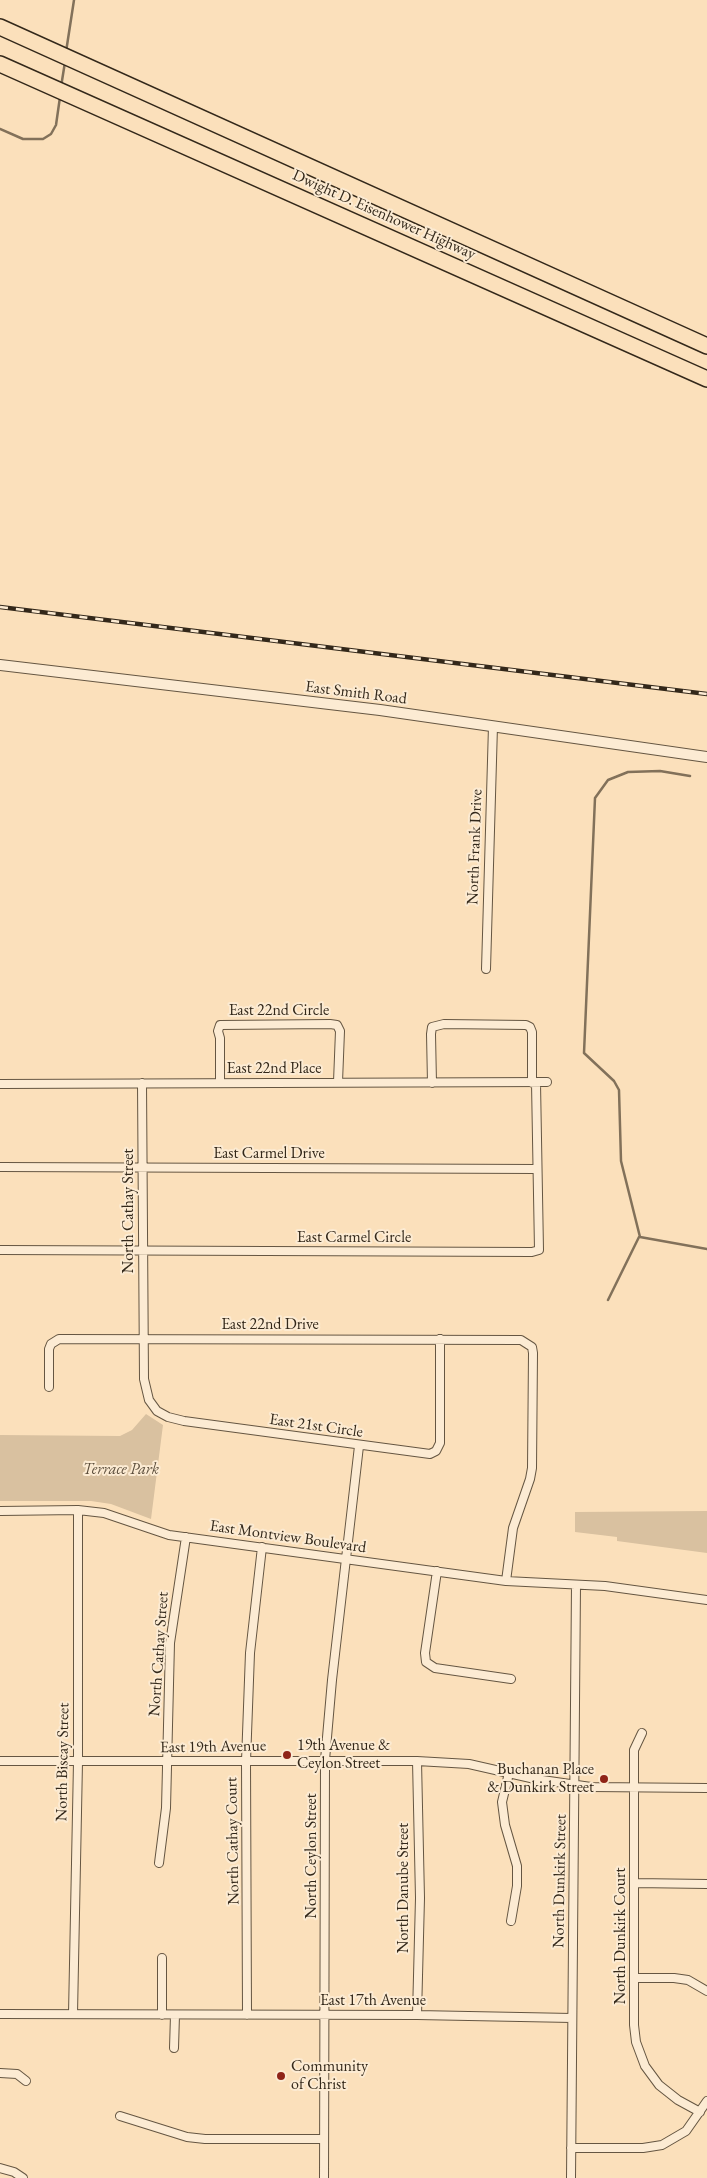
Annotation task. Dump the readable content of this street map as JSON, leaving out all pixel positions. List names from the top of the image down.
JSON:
{
  "streets": {
    "highway": ["Dwight D. Eisenhower Highway"],
    "street": [
      "East Smith Road",
      "North Frank Drive",
      "East 22nd Circle",
      "East 22nd Place",
      "East Carmel Drive",
      "North Cathay Street",
      "East Carmel Circle",
      "East 22nd Drive",
      "East 21st Circle",
      "East Montview Boulevard",
      "East 19th Avenue",
      "North Biscay Street",
      "North Cathay Court",
      "North Ceylon Street",
      "North Dunkirk Street",
      "North Danube Street",
      "North Dunkirk Court",
      "East 17th Avenue"
    ]
  },
  "crossings": [
    ["East Smith Road", "North Frank Drive"],
    ["East 22nd Circle", "East 22nd Place"],
    ["East 22nd Place", "North Cathay Street"],
    ["East 22nd Place", "East Carmel Circle"],
    ["East Carmel Drive", "North Cathay Street"],
    ["East Carmel Drive", "East Carmel Circle"],
    ["North Cathay Street", "East Carmel Circle"],
    ["North Cathay Street", "East 22nd Drive"],
    ["North Cathay Street", "East 21st Circle"],
    ["North Cathay Street", "East Montview Boulevard"],
    ["North Cathay Street", "East 19th Avenue"],
    ["East 22nd Drive", "East 21st Circle"],
    ["East 22nd Drive", "East Montview Boulevard"],
    ["East 21st Circle", "North Ceylon Street"],
    ["East Montview Boulevard", "North Biscay Street"],
    ["East Montview Boulevard", "North Cathay Court"],
    ["East Montview Boulevard", "North Ceylon Street"],
    ["East Montview Boulevard", "North Dunkirk Street"],
    ["East 19th Avenue", "North Biscay Street"],
    ["East 19th Avenue", "North Cathay Court"],
    ["East 19th Avenue", "North Ceylon Street"],
    ["East 19th Avenue", "North Dunkirk Street"],
    ["East 19th Avenue", "North Danube Street"],
    ["East 19th Avenue", "North Dunkirk Court"],
    ["North Biscay Street", "East 17th Avenue"],
    ["North Cathay Court", "East 17th Avenue"],
    ["North Ceylon Street", "East 17th Avenue"],
    ["North Dunkirk Street", "East 17th Avenue"],
    ["North Danube Street", "East 17th Avenue"]
  ],
  "parks": ["Terrace Park"],
  "places": ["19th Avenue & Ceylon Street", "Buchanan Place & Dunkirk Street", "Community of Christ"]
}
